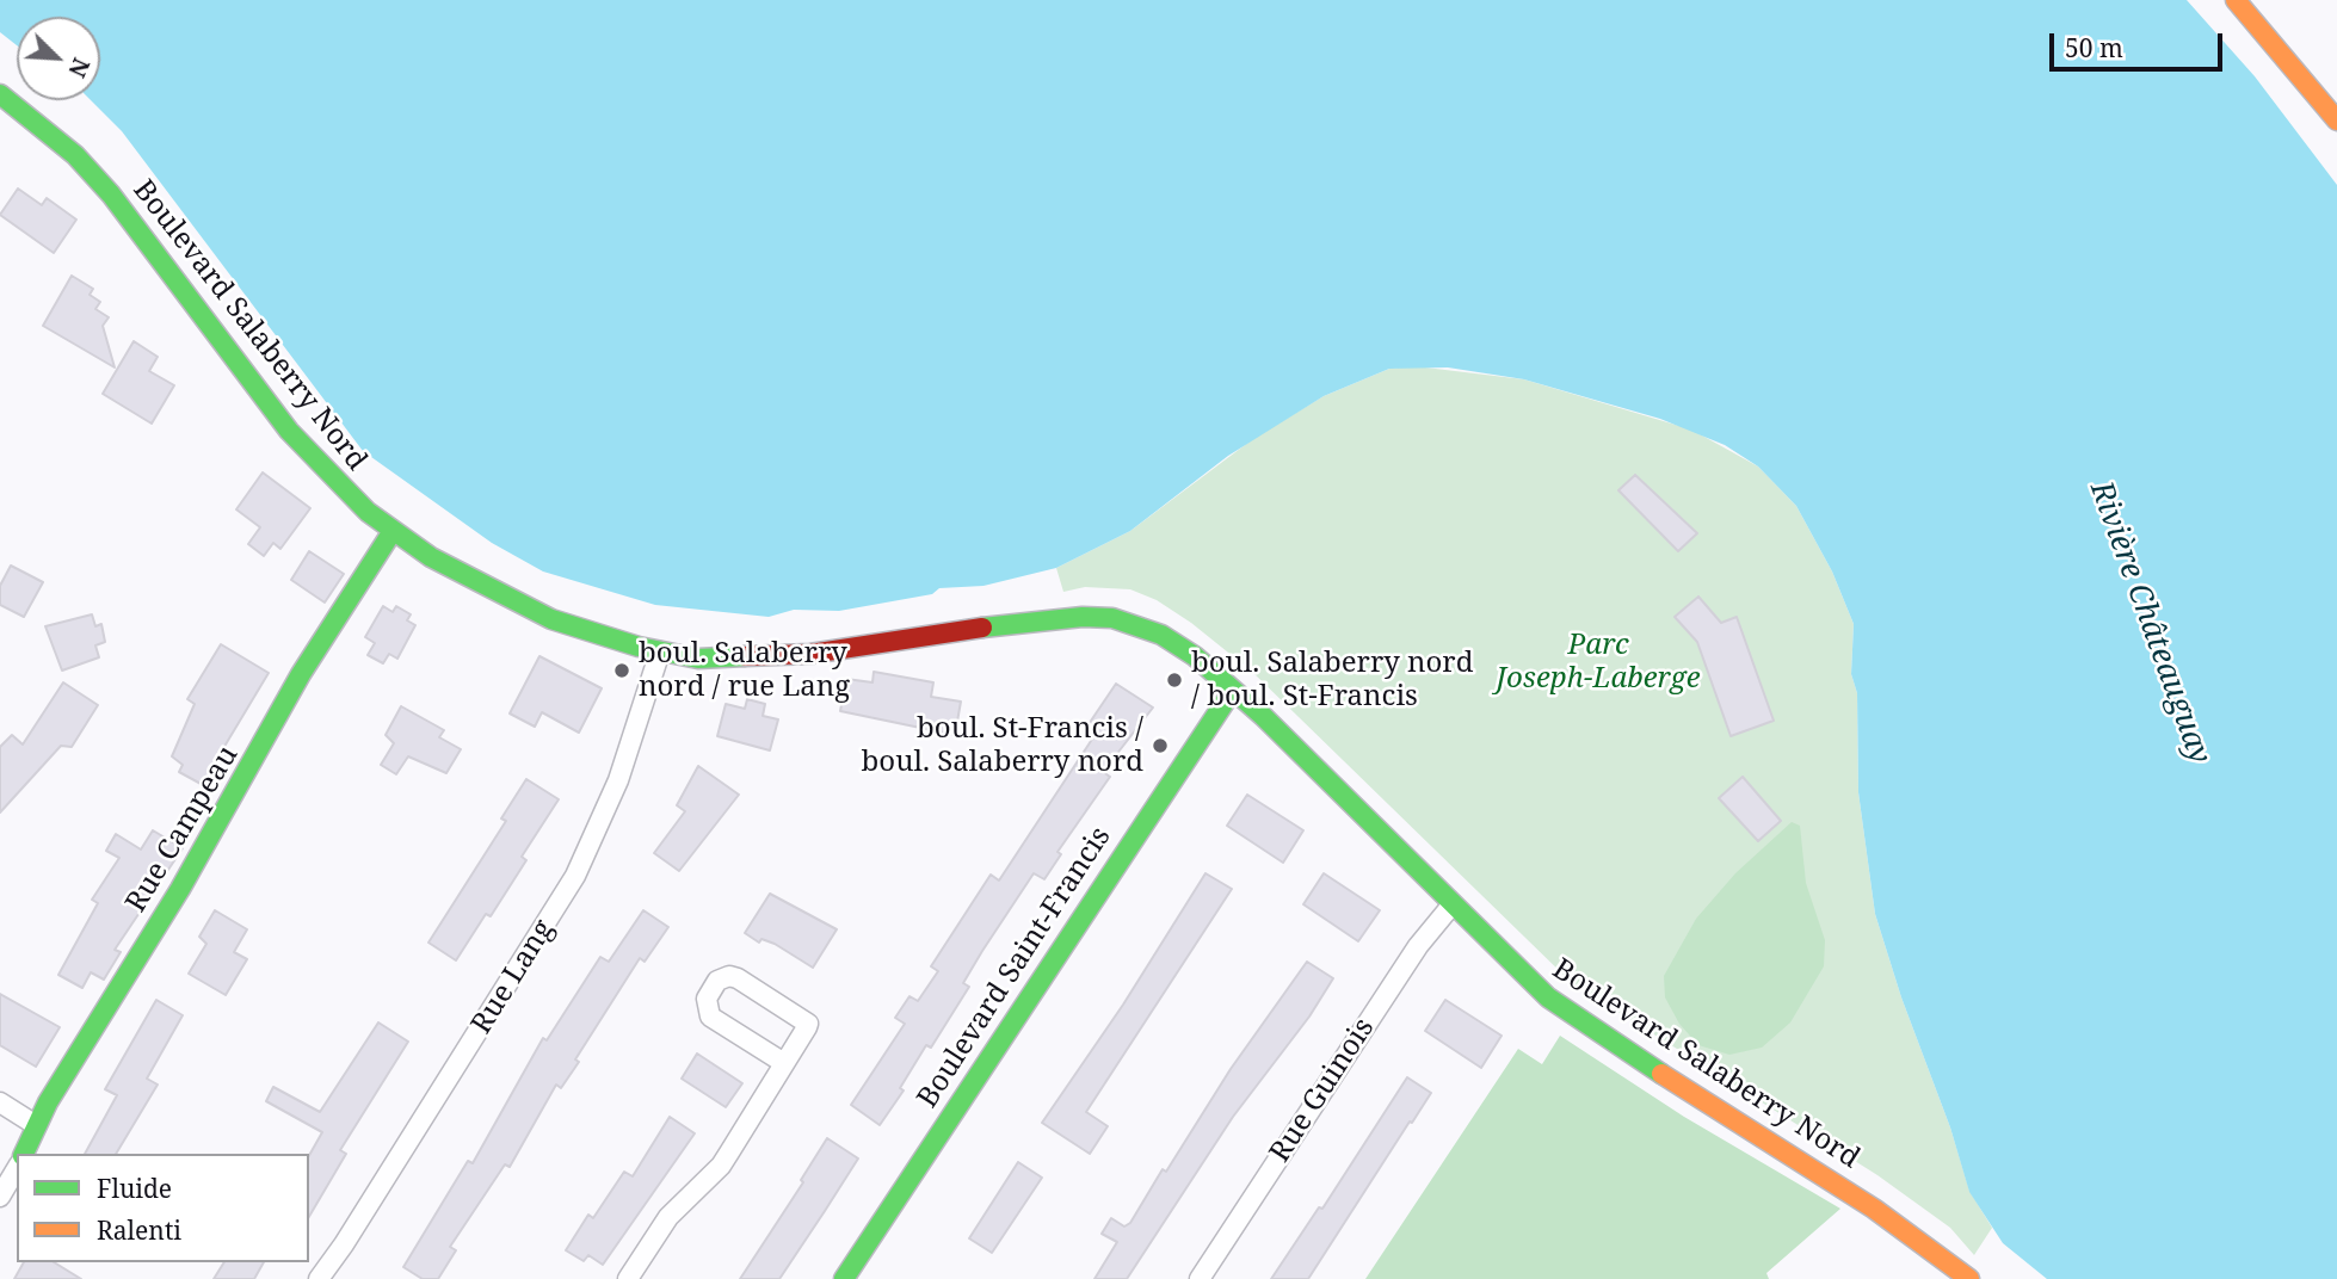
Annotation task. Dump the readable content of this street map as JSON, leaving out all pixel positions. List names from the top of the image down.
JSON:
{
  "streets": {
    "street": [
      "Boulevard Salaberry Nord",
      "Rue Campeau",
      "Boulevard Saint-Francis",
      "Rue Lang",
      "Rue Guinois"
    ]
  },
  "crossings": [
    ["Boulevard Salaberry Nord", "Rue Campeau"],
    ["Boulevard Salaberry Nord", "Boulevard Saint-Francis"],
    ["Boulevard Salaberry Nord", "Rue Lang"],
    ["Boulevard Salaberry Nord", "Rue Guinois"]
  ],
  "water": ["Rivière Châteauguay"],
  "parks": ["Parc Joseph-Laberge"],
  "places": ["boul. Salaberry nord / rue Lang", "boul. Salaberry nord / boul. St-Francis", "boul. St-Francis / boul. Salaberry nord"],
  "legend": ["Fluide", "Ralenti"],
  "scale_bar": "50 m",
  "north": "bottom right"
}
